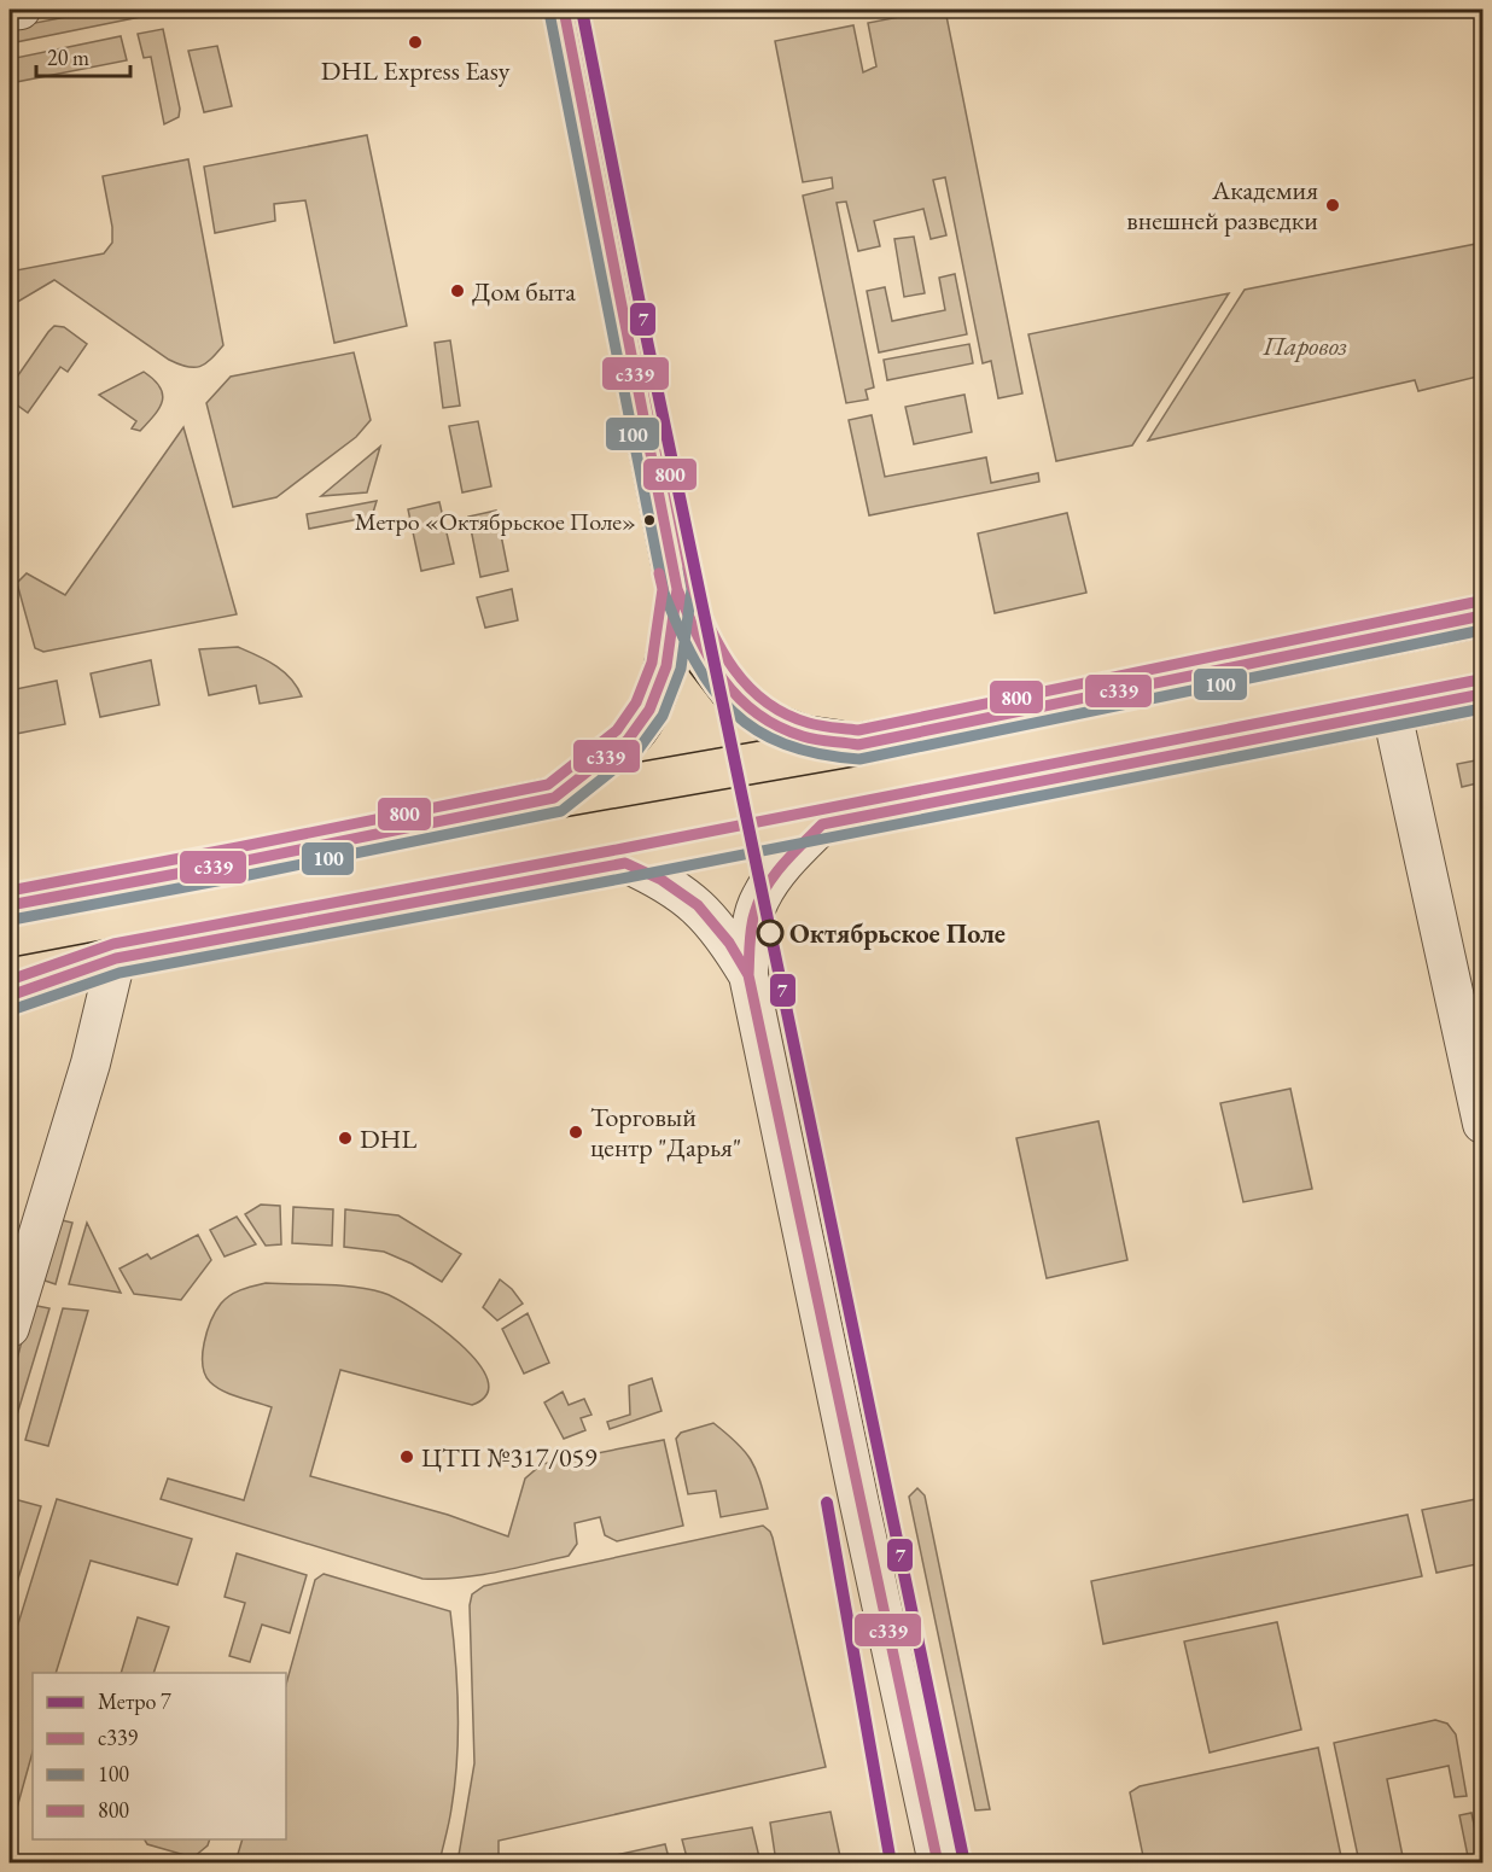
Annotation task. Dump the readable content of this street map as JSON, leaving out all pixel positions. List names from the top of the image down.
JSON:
{
  "parks": ["Паровоз"],
  "places": [
    "DHL Express Easy",
    "Академия внешней разведки",
    "Дом быта",
    "Метро «Октябрьское Поле»",
    "Октябрьское Поле",
    "Торговый центр \"Дарья\"",
    "DHL",
    "ЦТП №317/059"
  ],
  "lines": [
    "metro line 7",
    "transit line с339",
    "transit line 800",
    "transit line 100"
  ],
  "legend": [
    "Метро 7",
    "с339",
    "100",
    "800"
  ],
  "scale_bar": "20 m"
}
